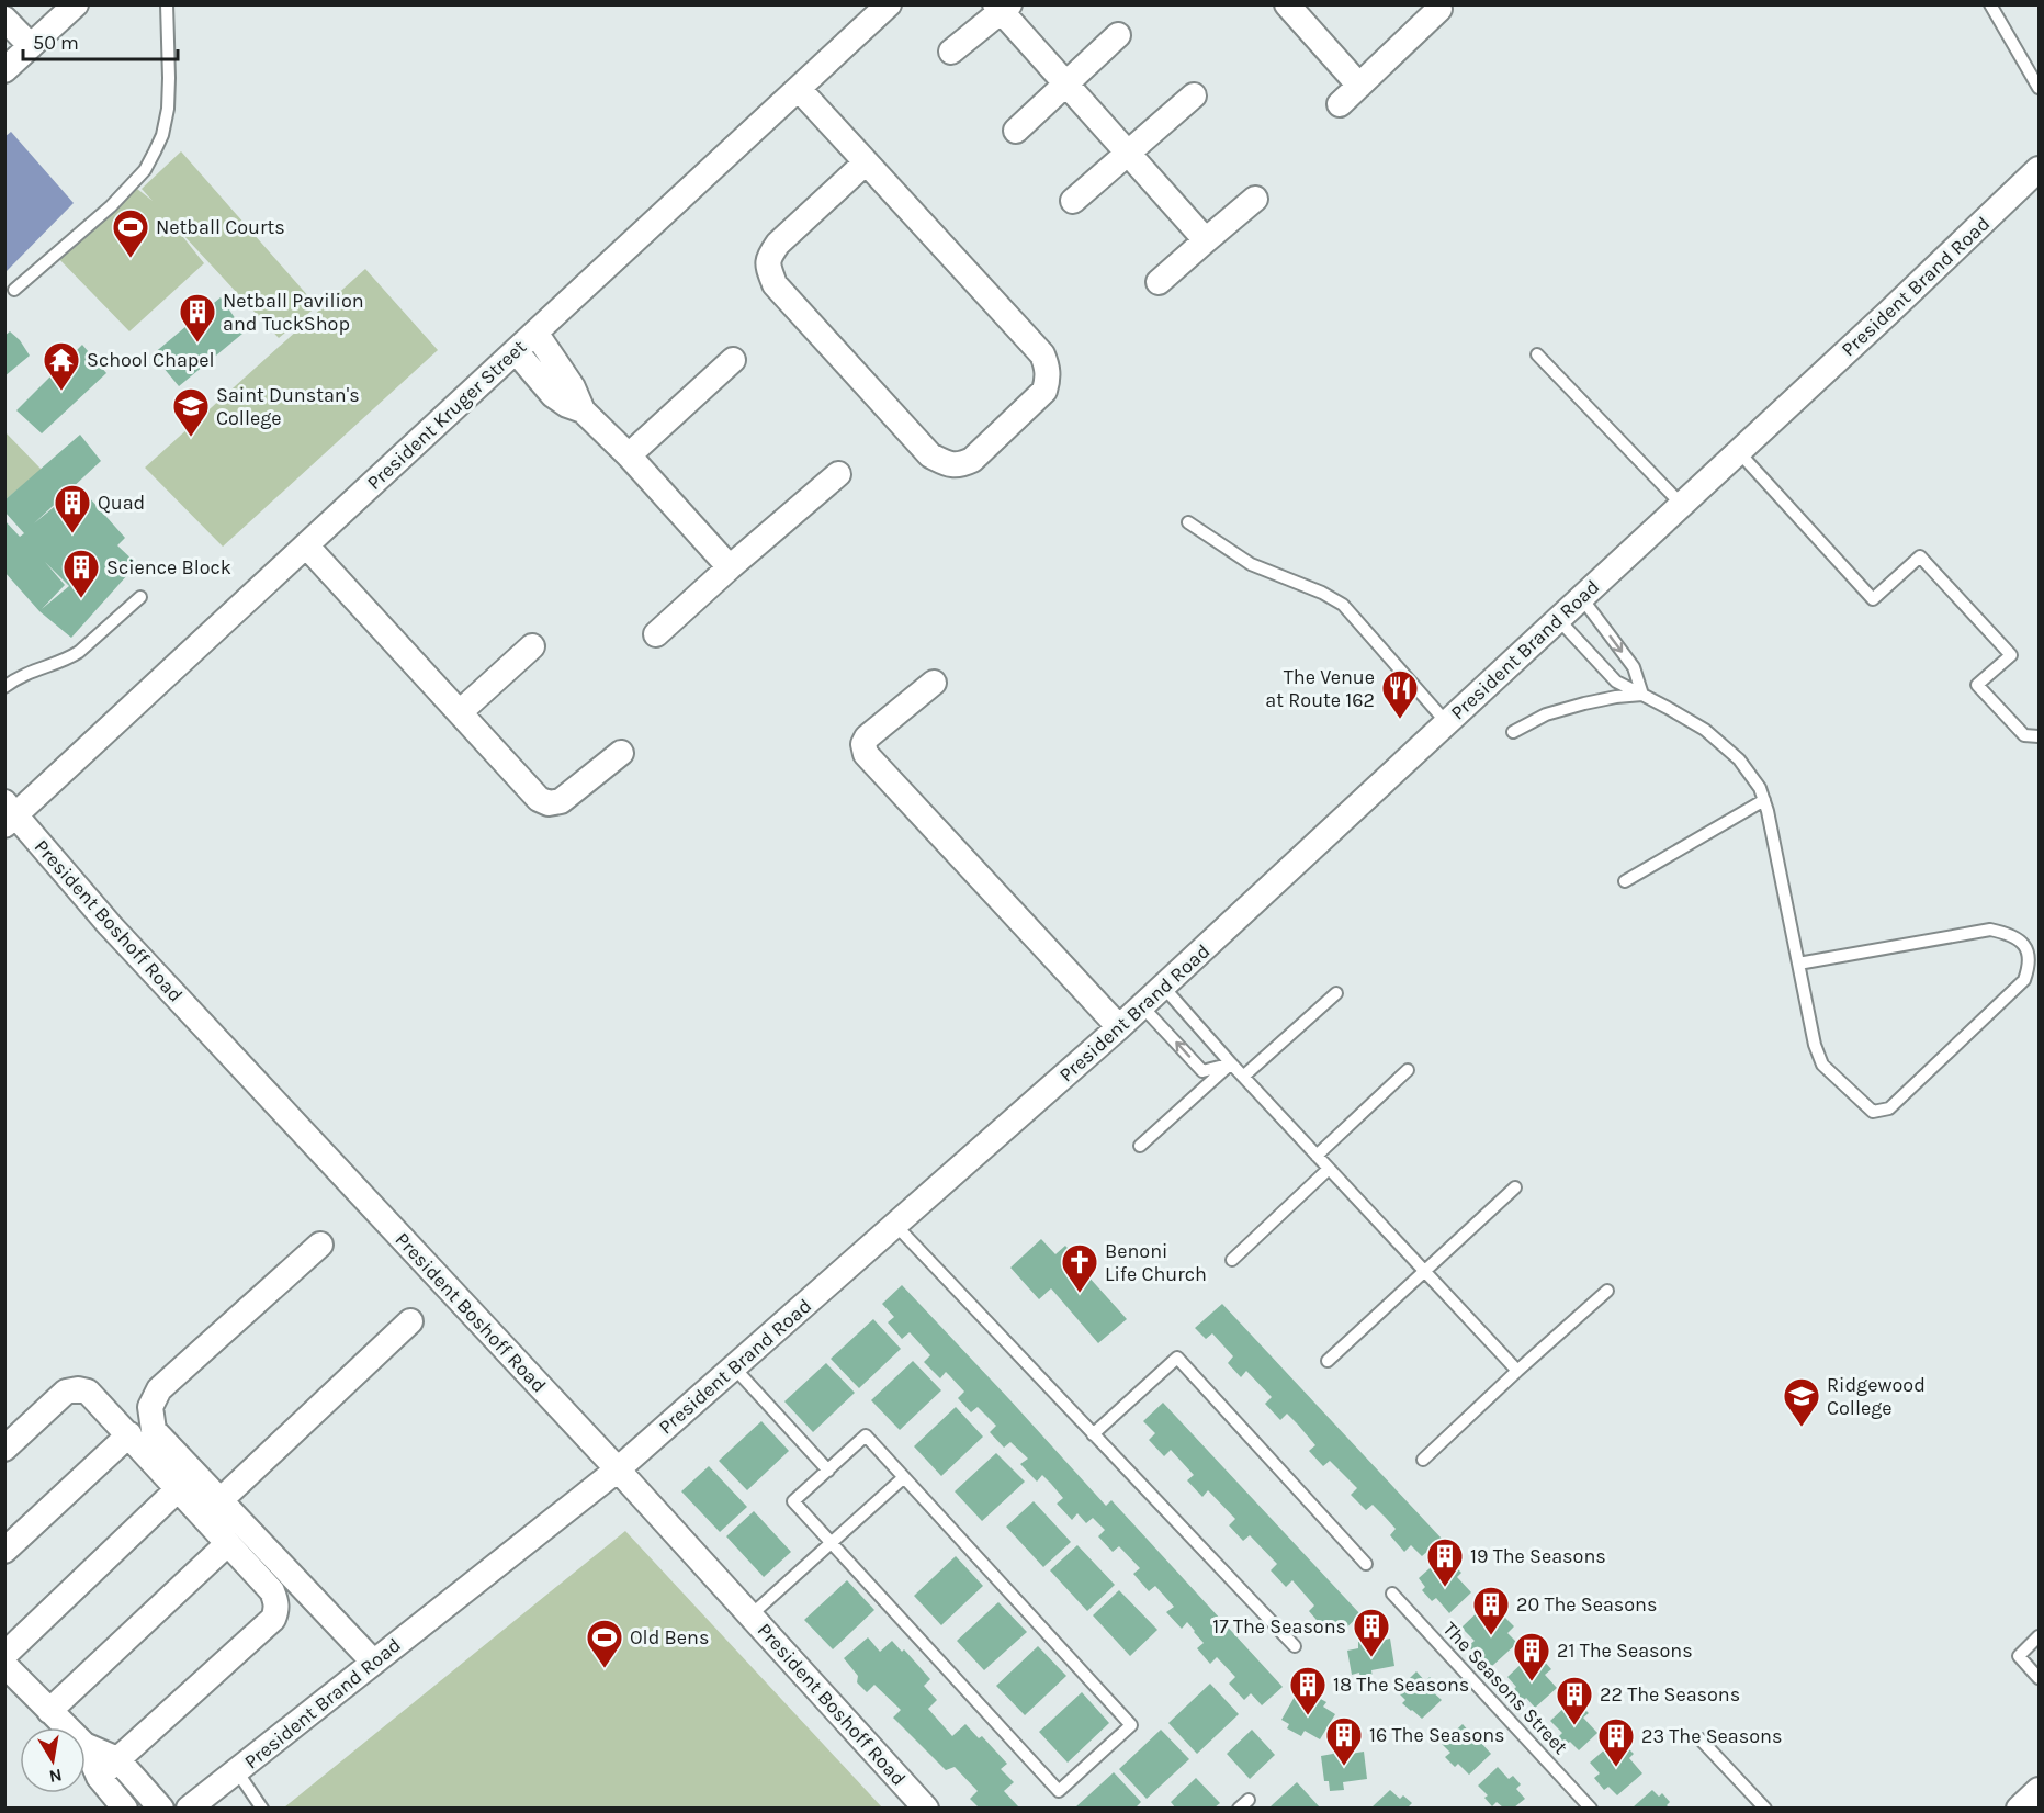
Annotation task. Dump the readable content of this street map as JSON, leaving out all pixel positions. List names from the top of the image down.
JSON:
{
  "streets": {
    "street": ["President Brand Road", "President Kruger Street", "President Boshoff Road"],
    "lane": ["The Seasons Street"]
  },
  "crossings": [
    ["President Brand Road", "President Boshoff Road"],
    ["President Kruger Street", "President Boshoff Road"]
  ],
  "places": {
    "sports": ["Netball Courts", "Old Bens"],
    "building": [
      "Netball Pavilion and TuckShop",
      "Quad",
      "Science Block",
      "19 The Seasons",
      "20 The Seasons",
      "17 The Seasons",
      "21 The Seasons",
      "18 The Seasons",
      "22 The Seasons",
      "16 The Seasons",
      "23 The Seasons"
    ],
    "temple": ["School Chapel"],
    "school or university": ["Saint Dunstan's College", "Ridgewood College"],
    "restaurant": ["The Venue at Route 162"],
    "church": ["Benoni Life Church"]
  },
  "scale_bar": "50 m",
  "north": "bottom"
}
